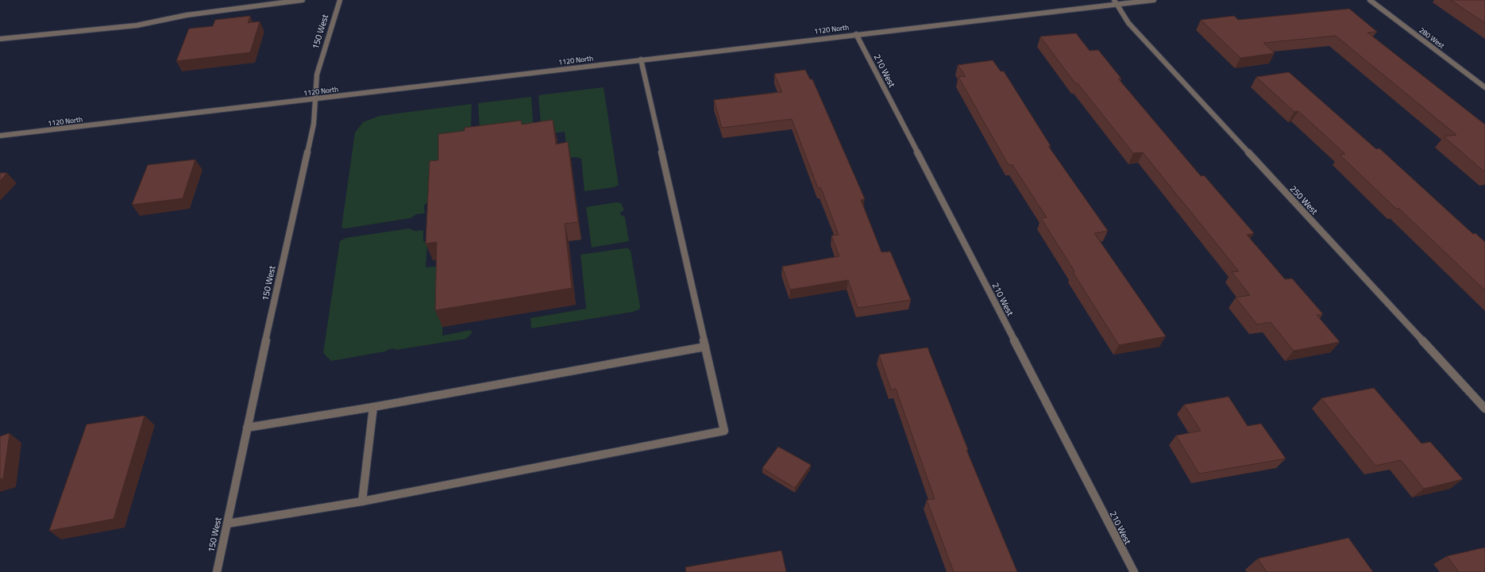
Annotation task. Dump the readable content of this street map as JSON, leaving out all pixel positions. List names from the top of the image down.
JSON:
{
  "streets": {
    "street": [
      "1120 North",
      "150 West",
      "280 West",
      "210 West",
      "250 West"
    ]
  },
  "crossings": [
    ["1120 North", "150 West"],
    ["1120 North", "210 West"],
    ["1120 North", "250 West"]
  ]
}
